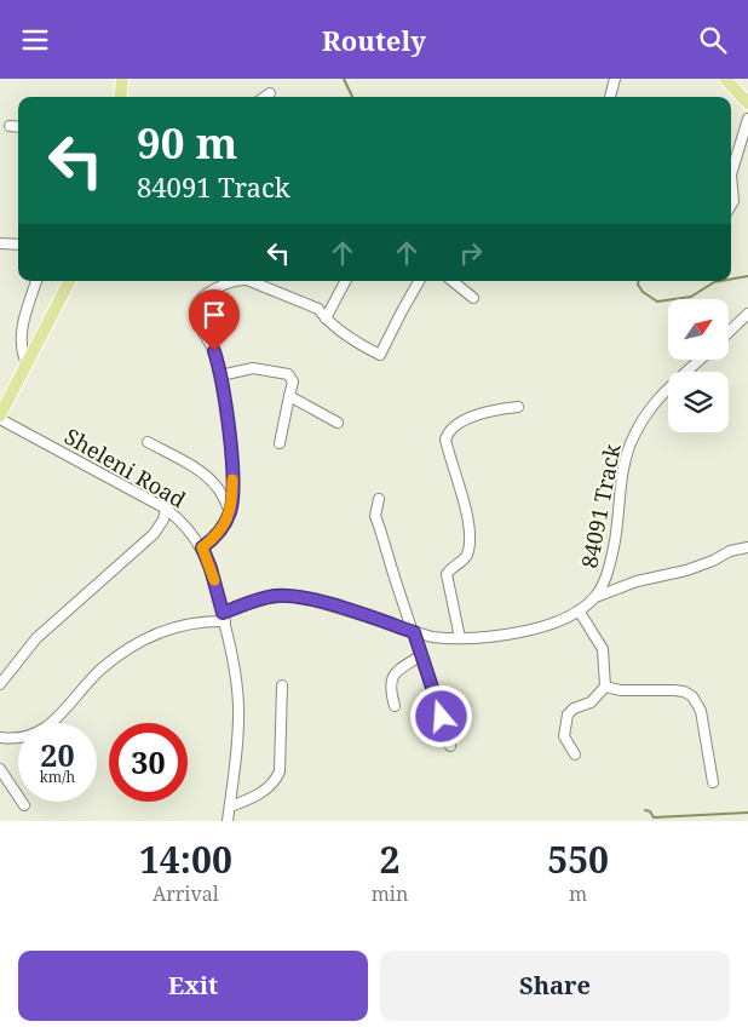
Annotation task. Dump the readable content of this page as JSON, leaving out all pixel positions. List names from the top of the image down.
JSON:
{
  "streets": {
    "street": ["Sheleni Road", "84091 Track"]
  },
  "crossings": [
    ["Sheleni Road", "84091 Track"]
  ],
  "north": "top right",
  "page": {
    "header": "Routely",
    "turn": ["90 m", "84091 Track"],
    "speed": "20 km/h",
    "limit": "30",
    "eta": [
      "14:00",
      "Arrival",
      "2",
      "min",
      "550",
      "m"
    ],
    "buttons": ["Exit", "Share"]
  }
}
